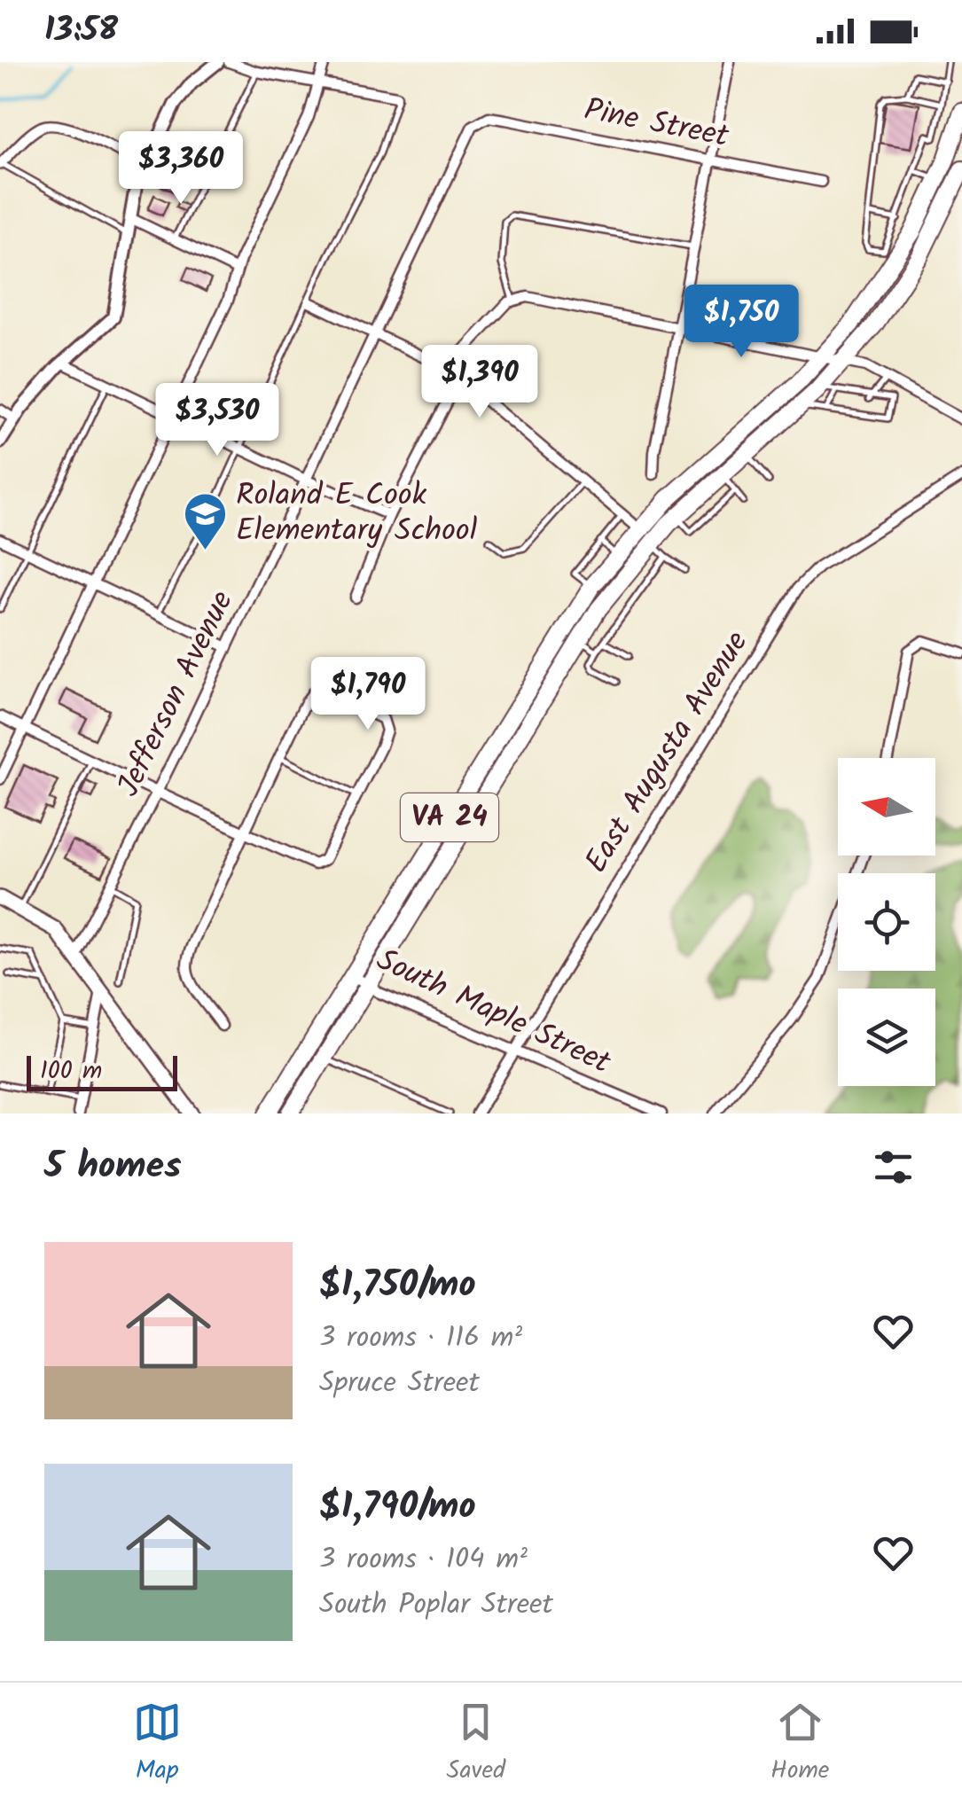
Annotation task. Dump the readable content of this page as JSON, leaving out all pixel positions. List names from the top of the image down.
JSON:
{
  "streets": {
    "main road": ["VA 24"],
    "street": [
      "Pine Street",
      "Jefferson Avenue",
      "East Augusta Avenue",
      "South Maple Street"
    ]
  },
  "crossings": [
    ["Pine Street", "Jefferson Avenue"],
    ["East Augusta Avenue", "South Maple Street"],
    ["VA 24", "South Maple Street"]
  ],
  "places": {
    "school or university": ["Roland E Cook Elementary School"]
  },
  "scale_bar": "100 m",
  "north": "left",
  "page": {
    "status": "13:58",
    "price": [
      "$3,360",
      "$1,750",
      "$1,390",
      "$3,530",
      "$1,790"
    ],
    "scale": "100 m",
    "heading": "5 homes",
    "list": [
      {
        "name": "$1,750/mo",
        "note": "3 rooms · 116 m² · Spruce Street"
      },
      {
        "name": "$1,790/mo",
        "note": "3 rooms · 104 m² · South Poplar Street"
      }
    ],
    "tabs": ["Map", "Saved", "Home"]
  }
}
